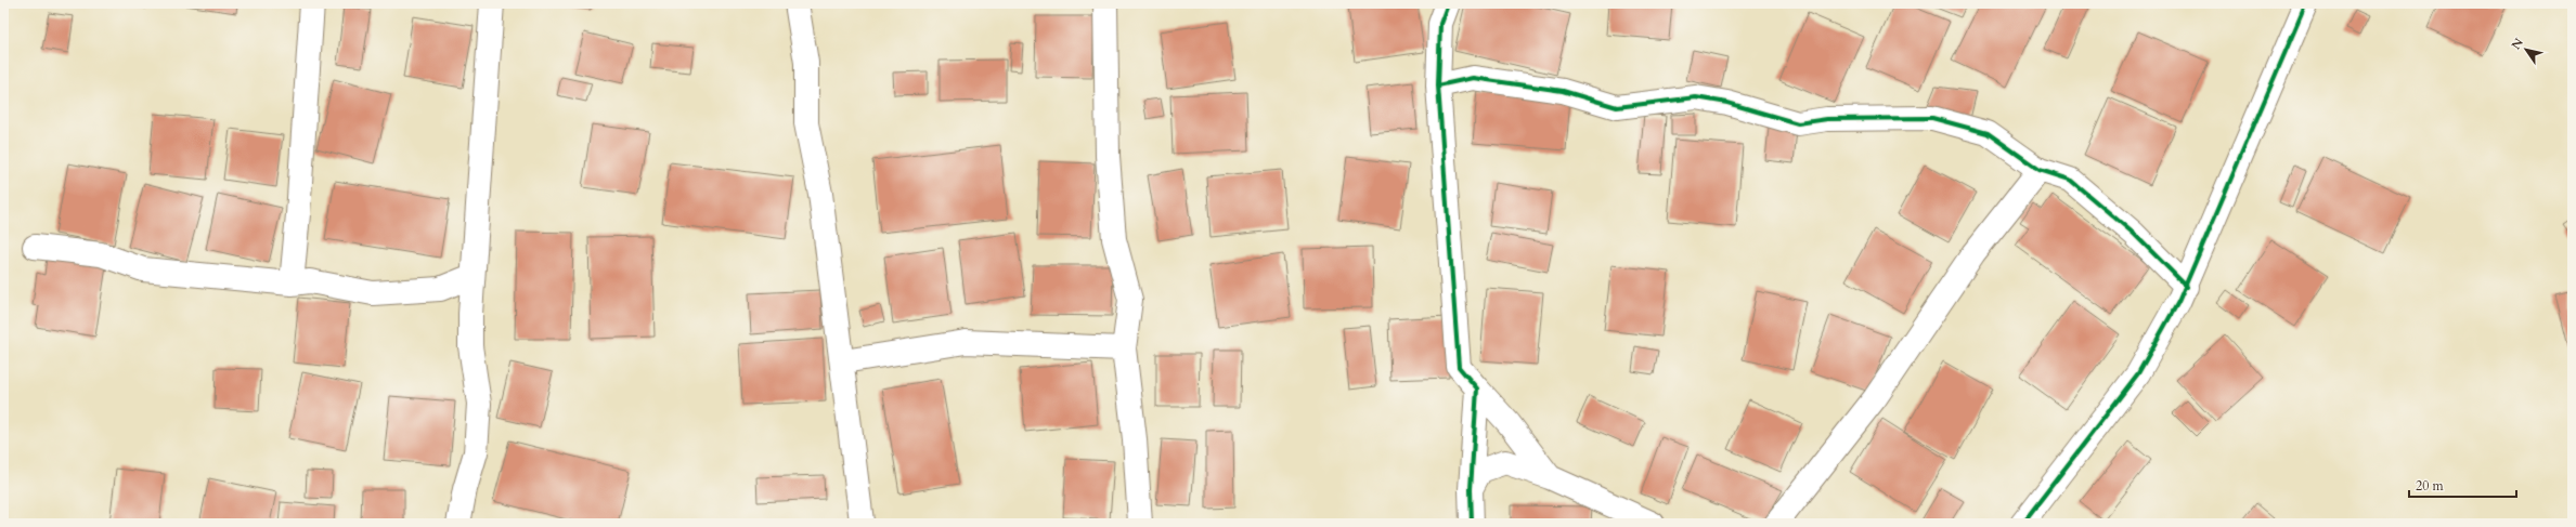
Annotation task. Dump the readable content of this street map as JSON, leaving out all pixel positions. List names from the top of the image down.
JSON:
{
  "scale_bar": "20 m",
  "north": "top left"
}
